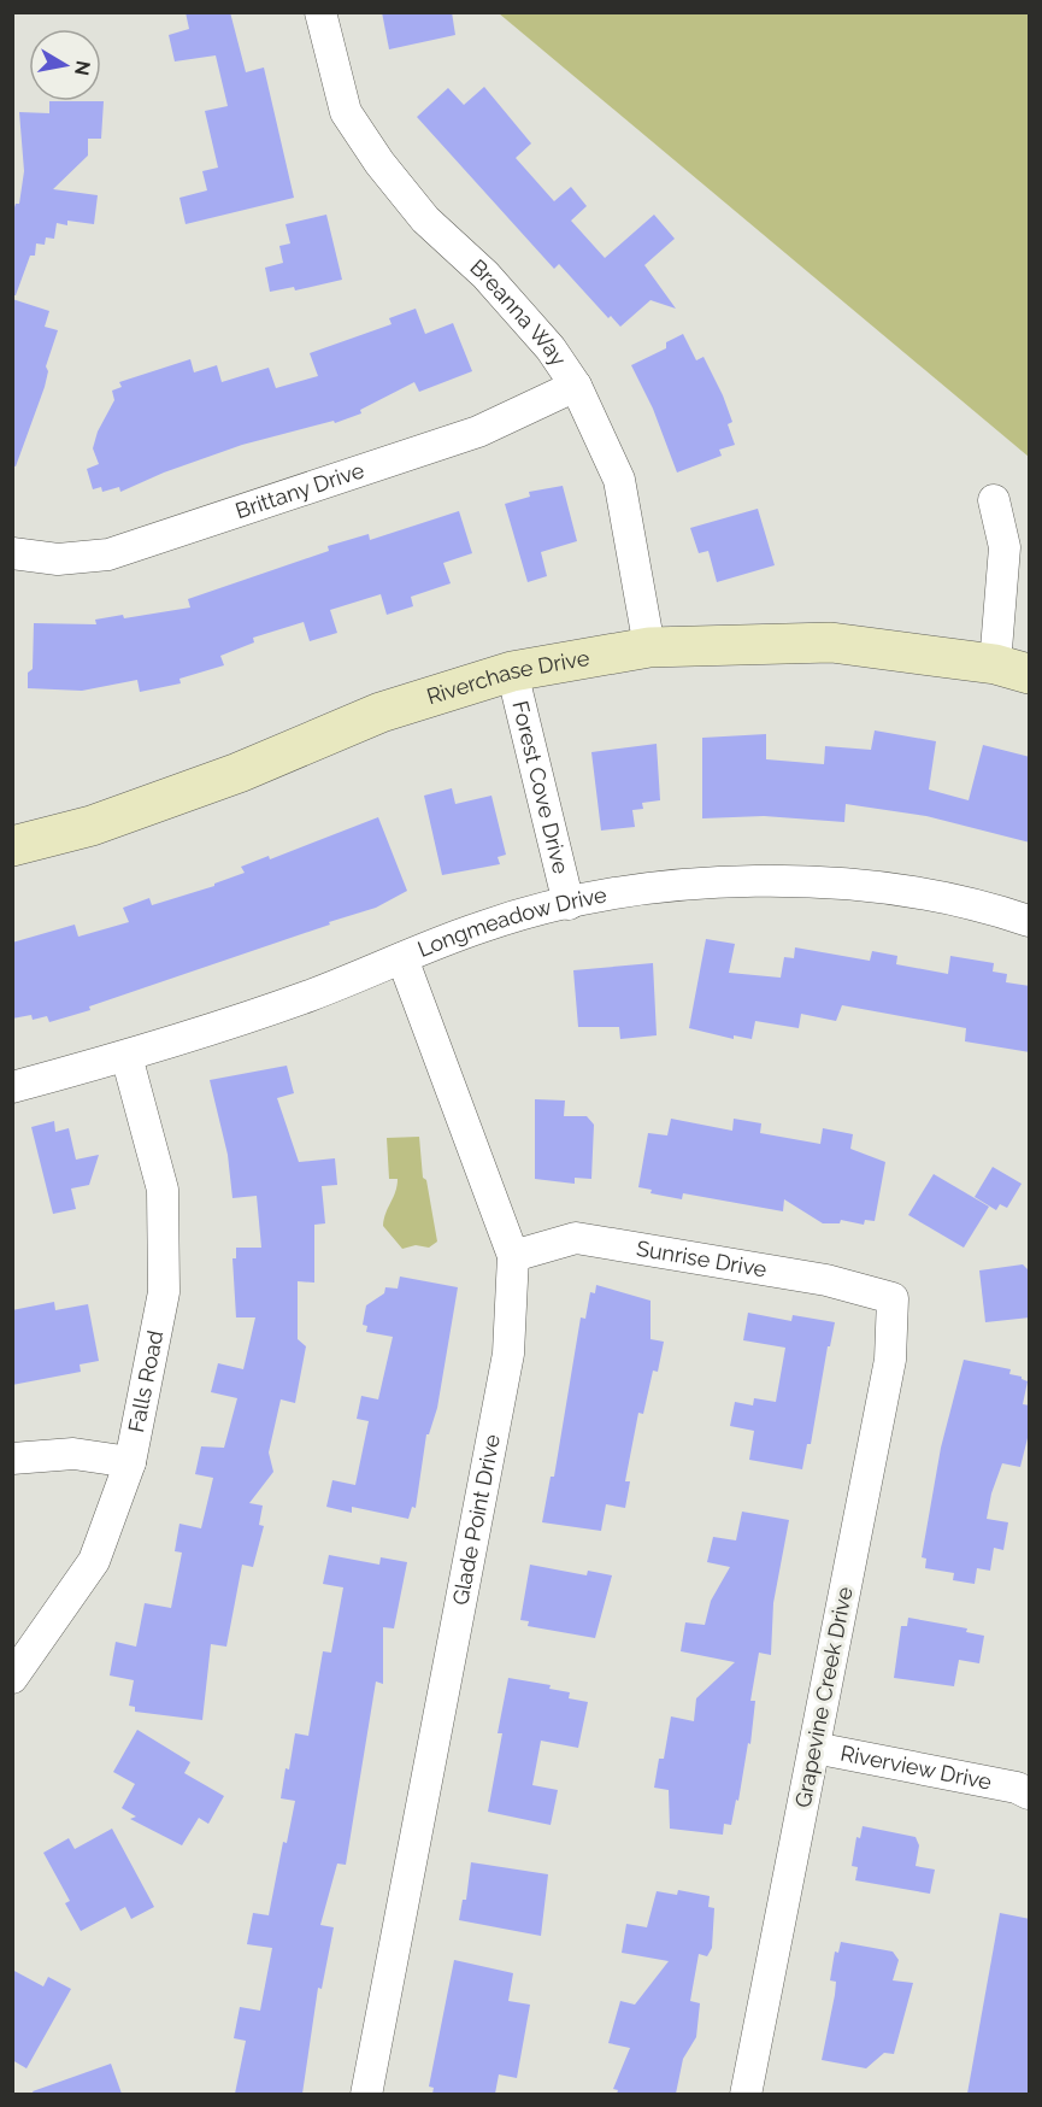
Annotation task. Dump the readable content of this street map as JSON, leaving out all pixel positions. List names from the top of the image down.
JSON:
{
  "streets": {
    "street": [
      "Breanna Way",
      "Brittany Drive",
      "Riverchase Drive",
      "Forest Cove Drive",
      "Longmeadow Drive",
      "Sunrise Drive",
      "Falls Road",
      "Glade Point Drive",
      "Grapevine Creek Drive",
      "Riverview Drive"
    ]
  },
  "crossings": [
    ["Breanna Way", "Brittany Drive"],
    ["Breanna Way", "Riverchase Drive"],
    ["Riverchase Drive", "Forest Cove Drive"],
    ["Forest Cove Drive", "Longmeadow Drive"],
    ["Longmeadow Drive", "Falls Road"],
    ["Longmeadow Drive", "Glade Point Drive"],
    ["Sunrise Drive", "Glade Point Drive"],
    ["Sunrise Drive", "Grapevine Creek Drive"],
    ["Grapevine Creek Drive", "Riverview Drive"]
  ],
  "north": "right"
}
